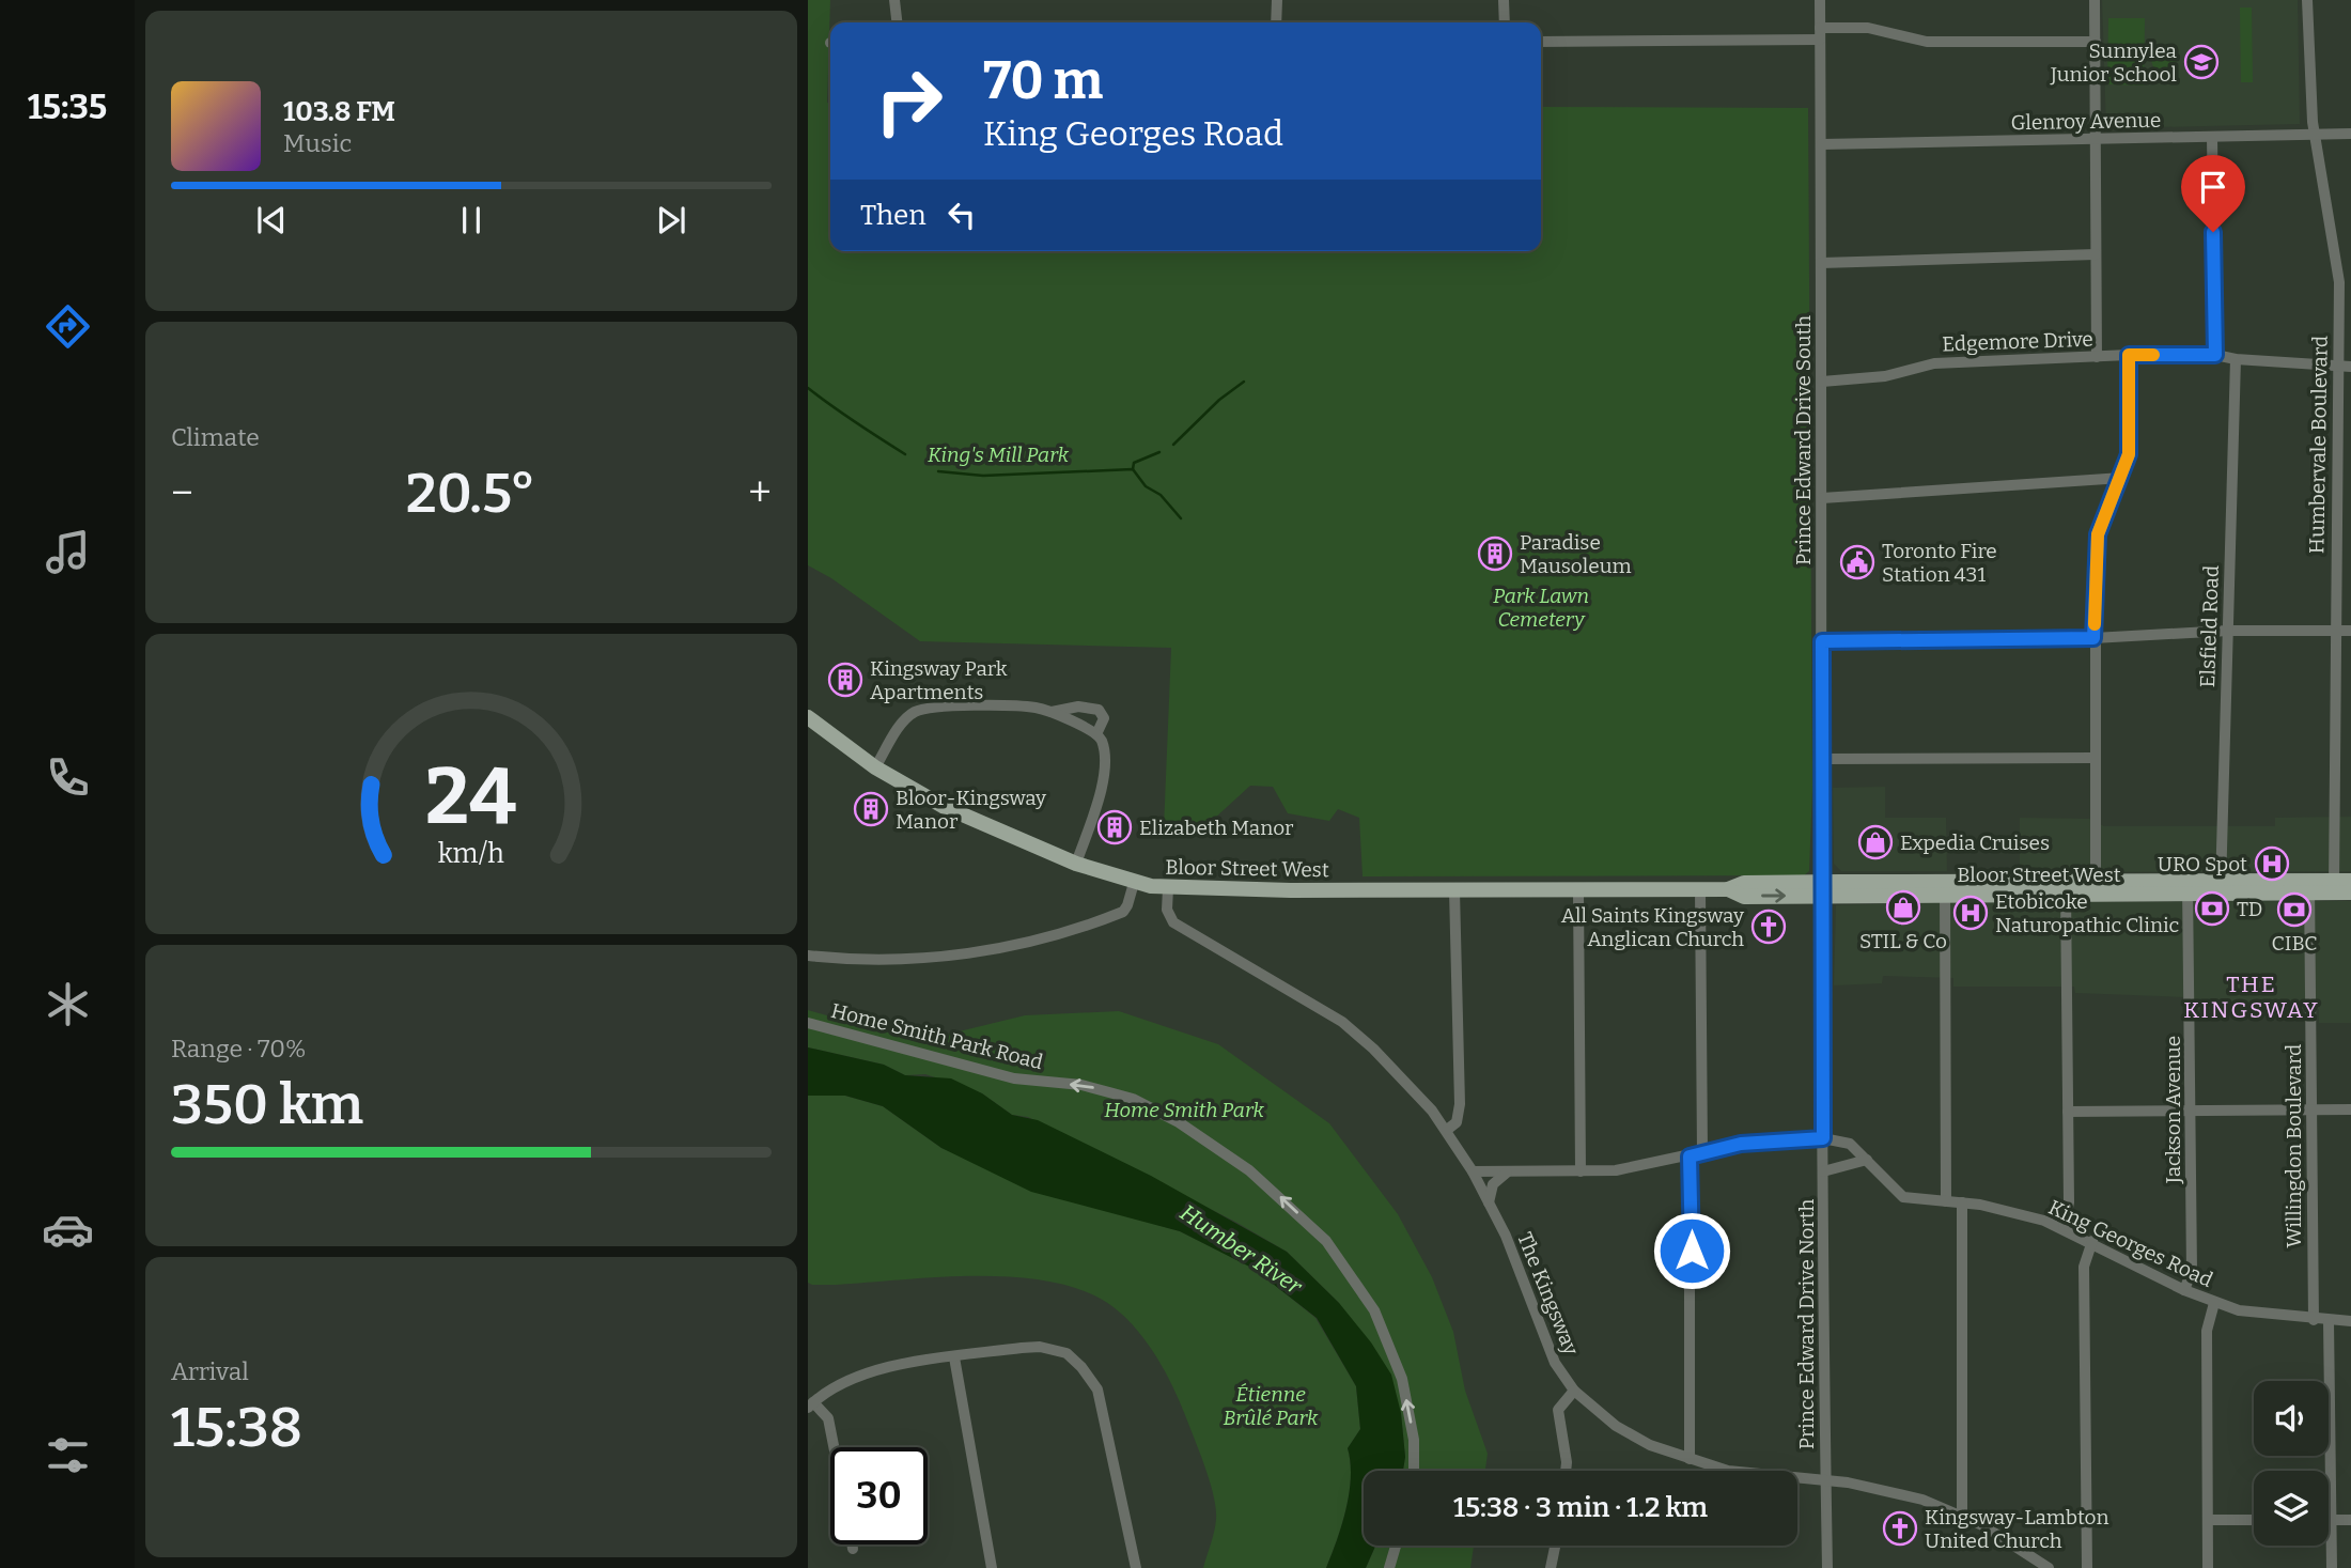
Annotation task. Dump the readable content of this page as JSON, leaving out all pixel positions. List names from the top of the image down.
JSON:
{
  "streets": {
    "main road": ["Bloor Street West"],
    "street": [
      "Glenroy Avenue",
      "Edgemore Drive",
      "Prince Edward Drive South",
      "Humbervale Boulevard",
      "Elsfield Road",
      "Home Smith Park Road",
      "Jackson Avenue",
      "Willingdon Boulevard",
      "King Georges Road",
      "The Kingsway",
      "Prince Edward Drive North"
    ]
  },
  "crossings": [
    ["Glenroy Avenue", "Prince Edward Drive South"],
    ["Glenroy Avenue", "Humbervale Boulevard"],
    ["Edgemore Drive", "Prince Edward Drive South"],
    ["Edgemore Drive", "Humbervale Boulevard"],
    ["Edgemore Drive", "Elsfield Road"],
    ["Prince Edward Drive South", "Bloor Street West"],
    ["Prince Edward Drive South", "Prince Edward Drive North"],
    ["Humbervale Boulevard", "Bloor Street West"],
    ["Elsfield Road", "Bloor Street West"],
    ["Bloor Street West", "Jackson Avenue"],
    ["Bloor Street West", "Willingdon Boulevard"],
    ["Bloor Street West", "The Kingsway"],
    ["Bloor Street West", "Prince Edward Drive North"],
    ["Jackson Avenue", "King Georges Road"],
    ["Willingdon Boulevard", "King Georges Road"],
    ["King Georges Road", "The Kingsway"],
    ["King Georges Road", "Prince Edward Drive North"],
    ["The Kingsway", "Prince Edward Drive North"]
  ],
  "one_way": ["Home Smith Park Road"],
  "districts": ["THE KINGSWAY"],
  "water": ["Humber River"],
  "parks": [
    "King's Mill Park",
    "Park Lawn Cemetery",
    "Home Smith Park",
    "Étienne Brûlé Park"
  ],
  "places": {
    "school or university": ["Sunnylea Junior School"],
    "building": [
      "Paradise Mausoleum",
      "Kingsway Park Apartments",
      "Bloor-Kingsway Manor",
      "Elizabeth Manor"
    ],
    "public building": ["Toronto Fire Station 431"],
    "shop": ["Expedia Cruises", "STIL & Co"],
    "hospital": ["URO Spot", "Etobicoke Naturopathic Clinic"],
    "bank": ["TD", "CIBC"],
    "church": ["All Saints Kingsway Anglican Church", "Kingsway-Lambton United Church"]
  },
  "page": {
    "tabs": "15:35",
    "turn": ["70 m", "King Georges Road"],
    "song": ["103.8 FM", "Music"],
    "then": "Then",
    "tile": [
      "Climate",
      ["Range · 70%", "350 km"],
      ["Arrival", "15:38"]
    ],
    "heat": ["−", "20.5°", "+"],
    "limit": "30",
    "trip": "15:38 · 3 min · 1.2 km",
    "gauge": ["24", "km/h"]
  }
}
